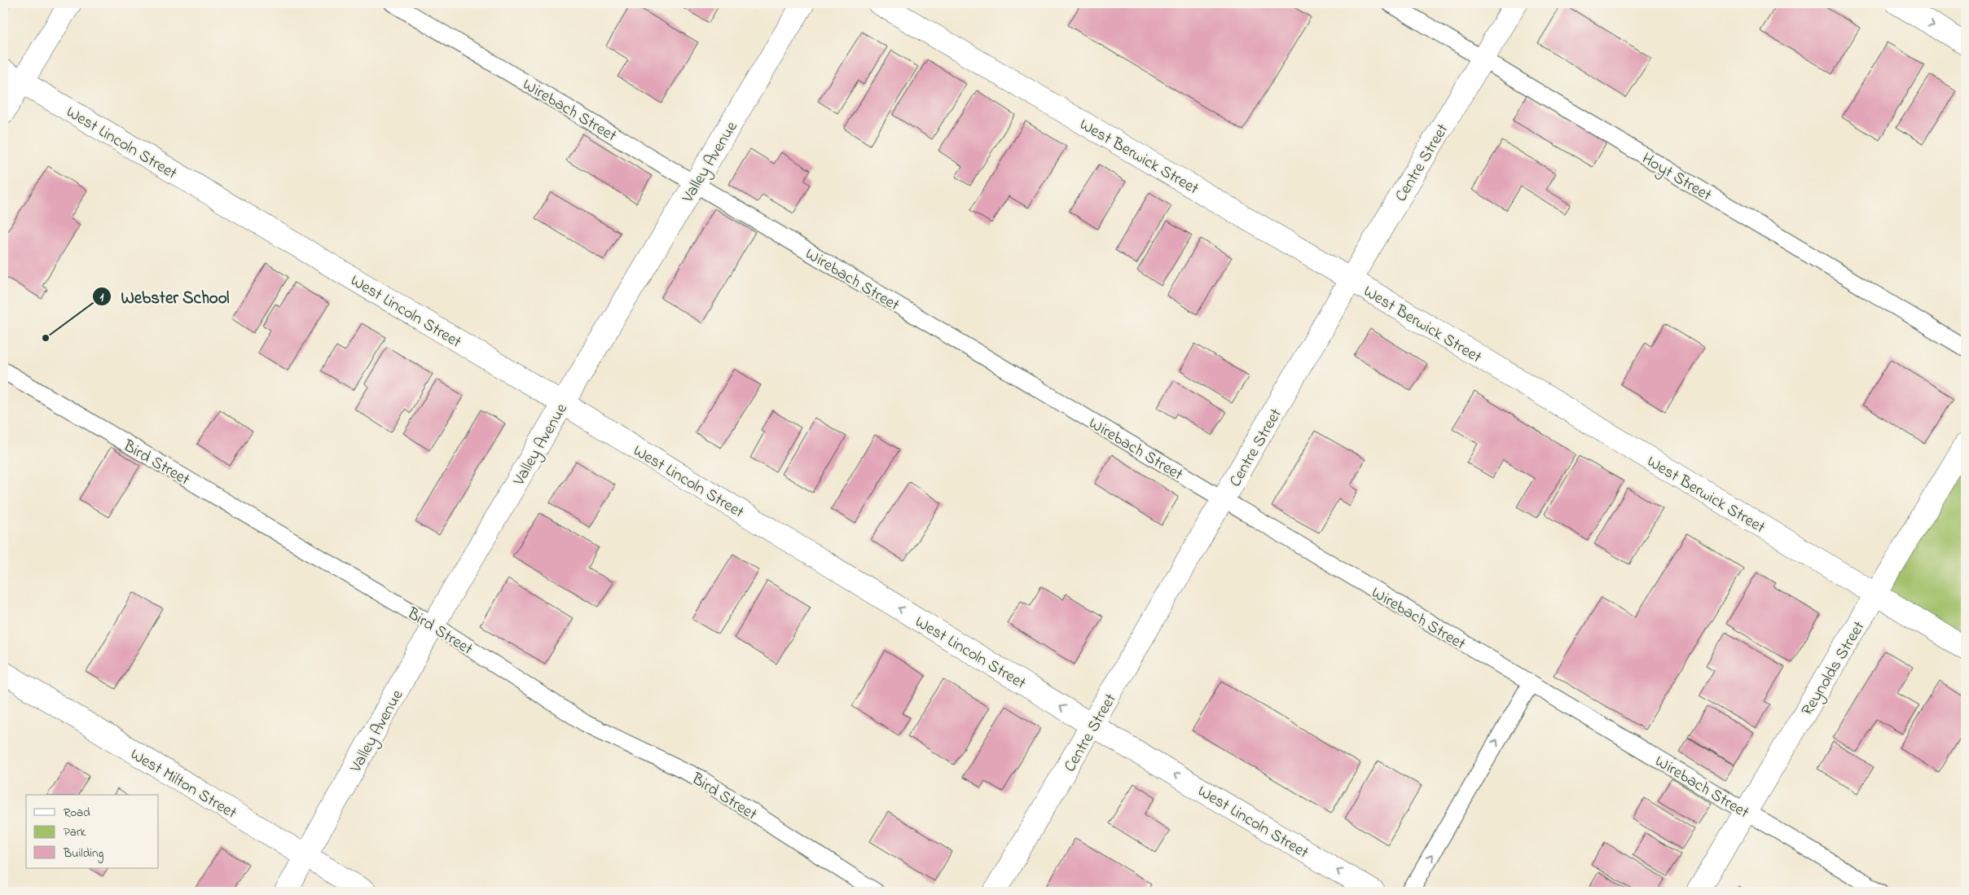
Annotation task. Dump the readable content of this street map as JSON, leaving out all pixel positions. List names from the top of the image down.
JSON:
{
  "streets": {
    "street": [
      "West Lincoln Street",
      "West Berwick Street",
      "Valley Avenue",
      "Centre Street",
      "Reynolds Street",
      "West Milton Street"
    ],
    "lane": ["Wirebach Street", "Hoyt Street", "Bird Street"]
  },
  "crossings": [
    ["Wirebach Street", "Valley Avenue"],
    ["Wirebach Street", "Centre Street"],
    ["Wirebach Street", "Reynolds Street"],
    ["West Lincoln Street", "Valley Avenue"],
    ["West Lincoln Street", "Centre Street"],
    ["West Berwick Street", "Centre Street"],
    ["West Berwick Street", "Reynolds Street"],
    ["Valley Avenue", "Bird Street"],
    ["Valley Avenue", "West Milton Street"],
    ["Centre Street", "Hoyt Street"]
  ],
  "one_way": ["West Lincoln Street"],
  "places": ["Webster School"],
  "legend": ["Road", "Park", "Building"]
}
